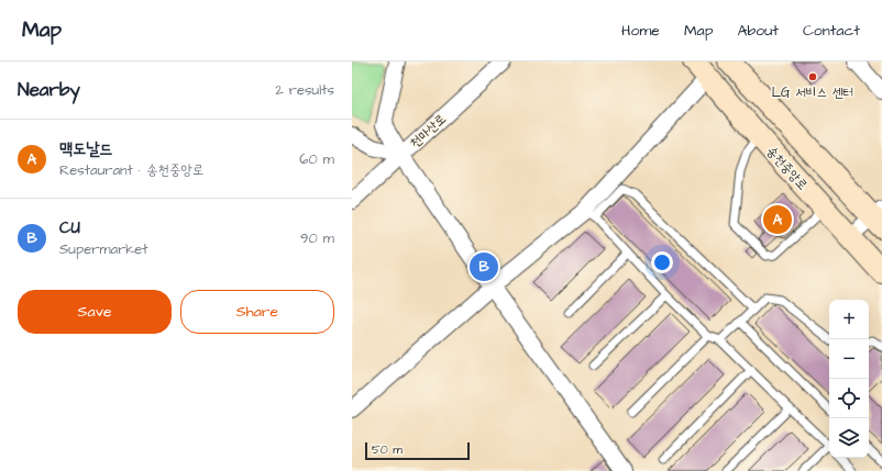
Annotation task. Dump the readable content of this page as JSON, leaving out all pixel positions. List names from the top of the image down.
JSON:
{
  "streets": {
    "street": ["천마산로", "송천중앙로"]
  },
  "places": ["LG 서비스 센터"],
  "scale_bar": "50 m",
  "page": {
    "header": "Map",
    "nav": [
      "Home",
      "Map",
      "About",
      "Contact"
    ],
    "heading": ["Nearby", "2 results"],
    "list": [
      {
        "mark": "A",
        "name": "맥도날드",
        "note": "Restaurant · 송천중앙로",
        "value": "60 m"
      },
      {
        "mark": "B",
        "name": "CU",
        "note": "Supermarket",
        "value": "90 m"
      }
    ],
    "pins": ["A", "B"],
    "buttons": ["Save", "Share"],
    "map_buttons": ["+", "−"],
    "scale": "50 m"
  }
}
